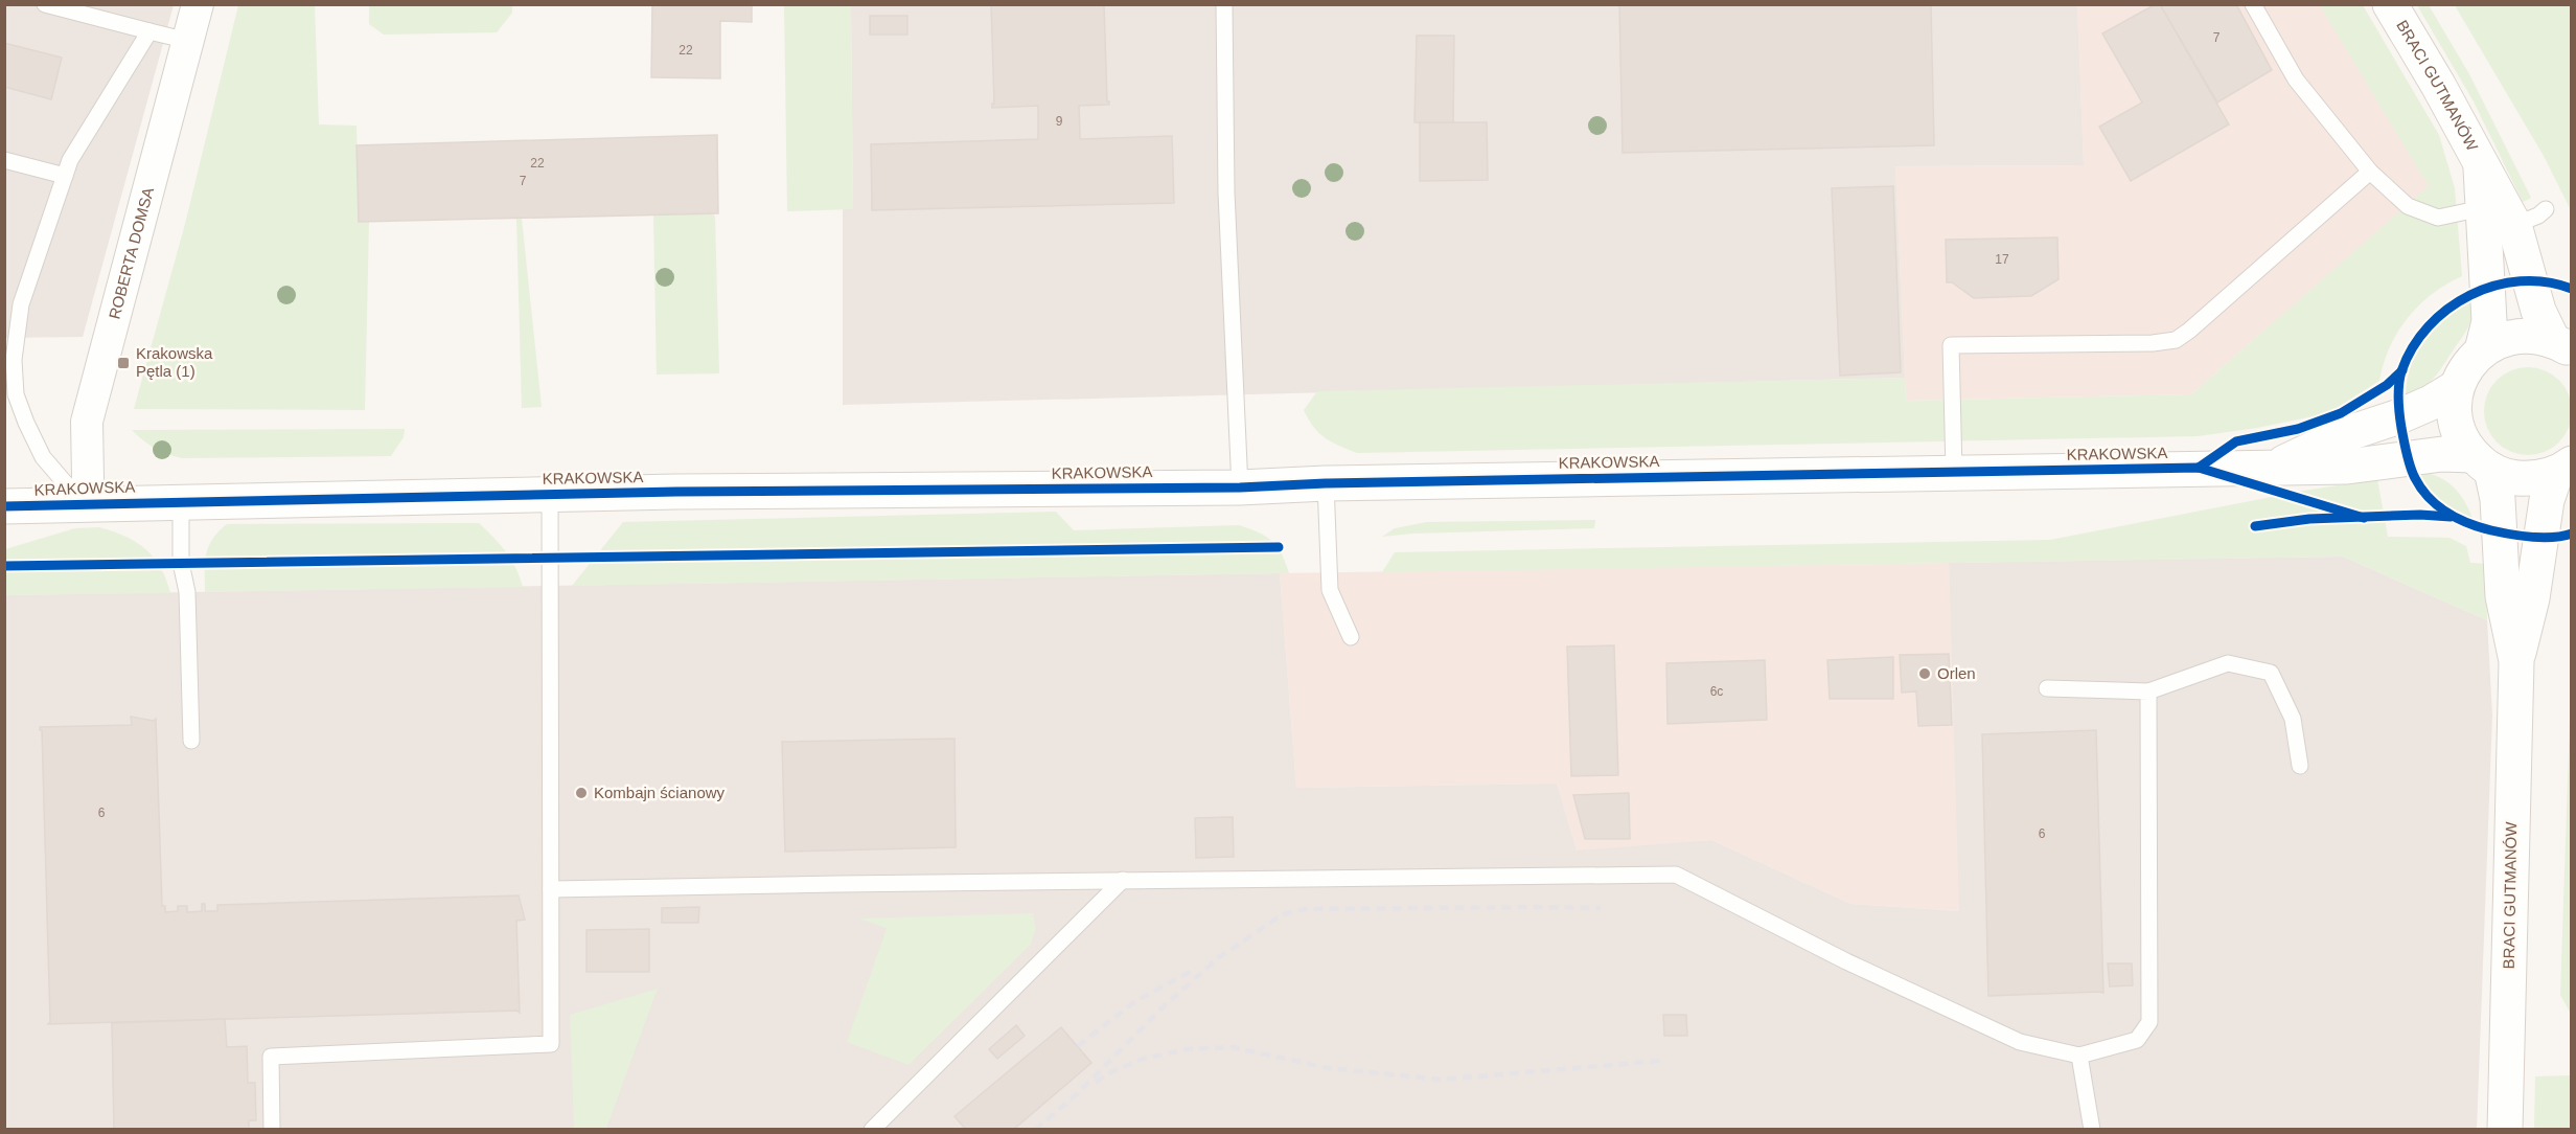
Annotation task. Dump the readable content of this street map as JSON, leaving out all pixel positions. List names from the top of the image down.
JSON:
{
  "streets": {
    "street": ["BRACI GUTMANÓW", "ROBERTA DOMSA", "KRAKOWSKA"]
  },
  "crossings": [
    ["BRACI GUTMANÓW", "KRAKOWSKA"],
    ["ROBERTA DOMSA", "KRAKOWSKA"]
  ],
  "places": {
    "transit": ["Krakowska Pętla (1)"],
    "other": ["Orlen", "Kombajn ścianowy"]
  },
  "house_numbers": [
    "7",
    "22",
    "9",
    "22",
    "7",
    "17",
    "6c",
    "6",
    "6"
  ]
}
